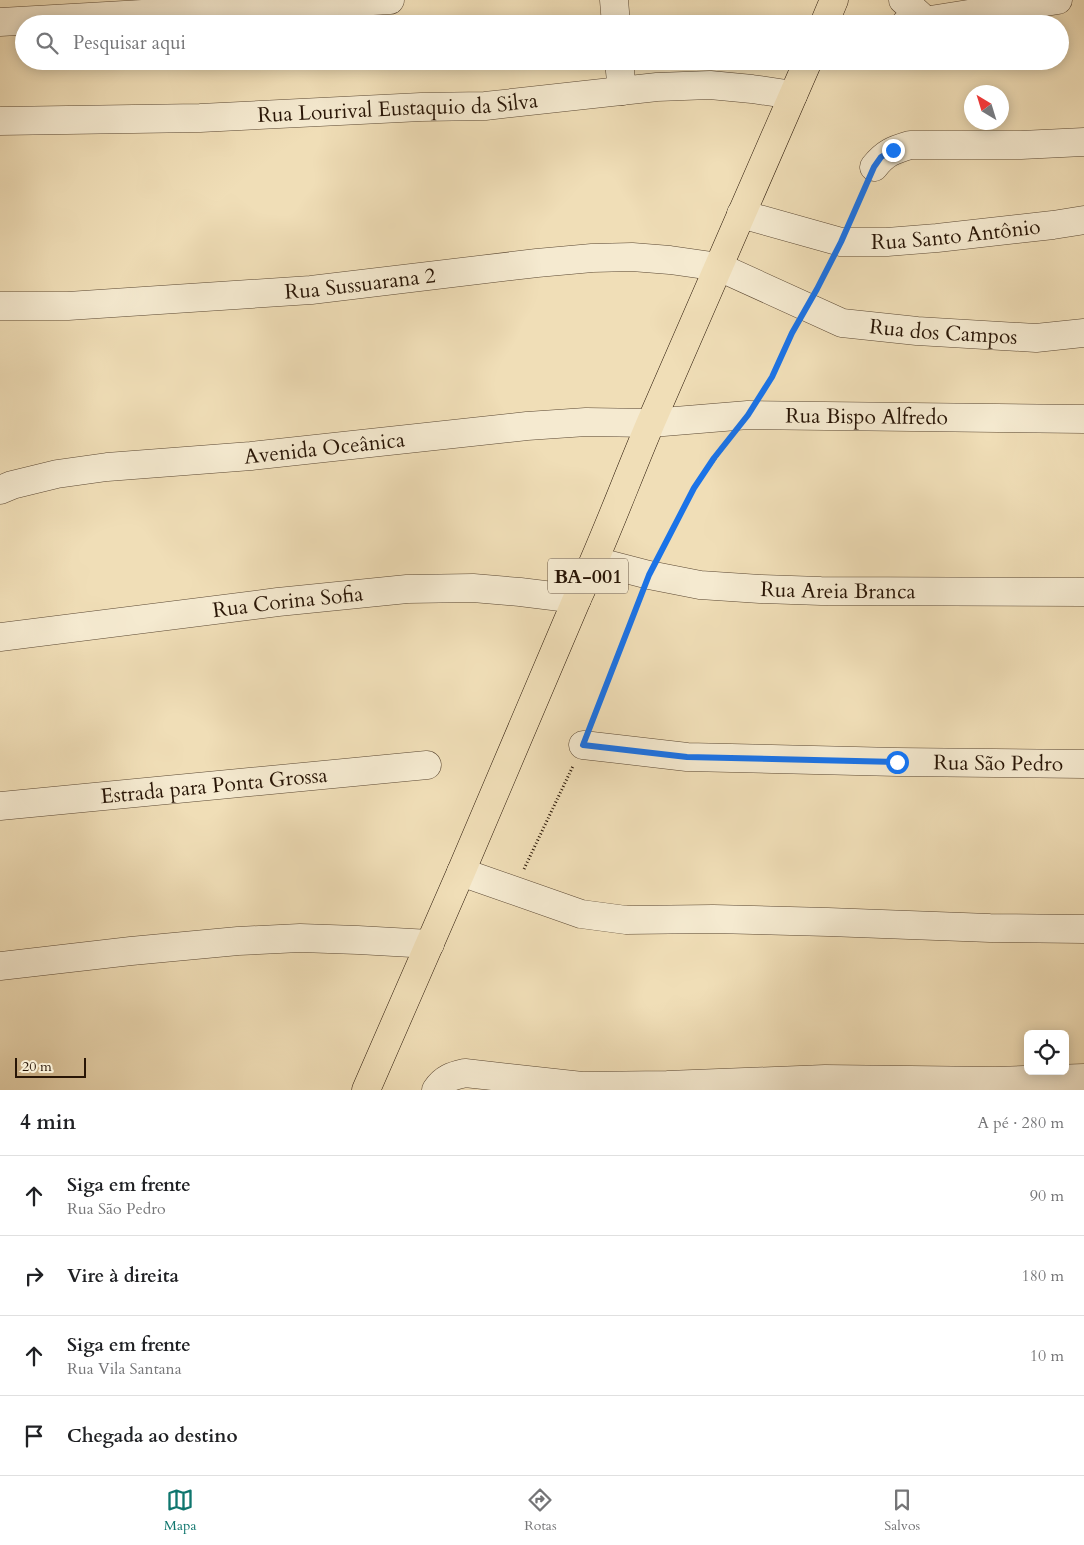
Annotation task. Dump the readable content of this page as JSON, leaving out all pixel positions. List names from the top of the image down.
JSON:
{
  "streets": {
    "main road": ["BA-001"],
    "street": [
      "Rua Lourival Eustaquio da Silva",
      "Rua Santo Antônio",
      "Rua Sussuarana 2",
      "Rua dos Campos",
      "Rua Bispo Alfredo",
      "Avenida Oceânica",
      "Rua Areia Branca",
      "Rua Corina Sofia",
      "Rua São Pedro",
      "Estrada para Ponta Grossa"
    ]
  },
  "crossings": [
    ["Rua Lourival Eustaquio da Silva", "BA-001"],
    ["Rua Santo Antônio", "BA-001"],
    ["Rua Sussuarana 2", "Rua dos Campos"],
    ["Rua Sussuarana 2", "BA-001"],
    ["Rua Bispo Alfredo", "Avenida Oceânica"],
    ["Rua Bispo Alfredo", "BA-001"],
    ["Avenida Oceânica", "BA-001"],
    ["BA-001", "Rua Areia Branca"],
    ["BA-001", "Rua Corina Sofia"]
  ],
  "scale_bar": "20 m",
  "north": "top left",
  "page": {
    "search": "Pesquisar aqui",
    "scale": "20 m",
    "heading": ["4 min", "A pé · 280 m"],
    "list": [
      ["Siga em frente", "Rua São Pedro", "90 m"],
      ["Vire à direita", "180 m"],
      ["Siga em frente", "Rua Vila Santana", "10 m"],
      "Chegada ao destino"
    ],
    "nav": ["Mapa", "Rotas", "Salvos"]
  }
}
